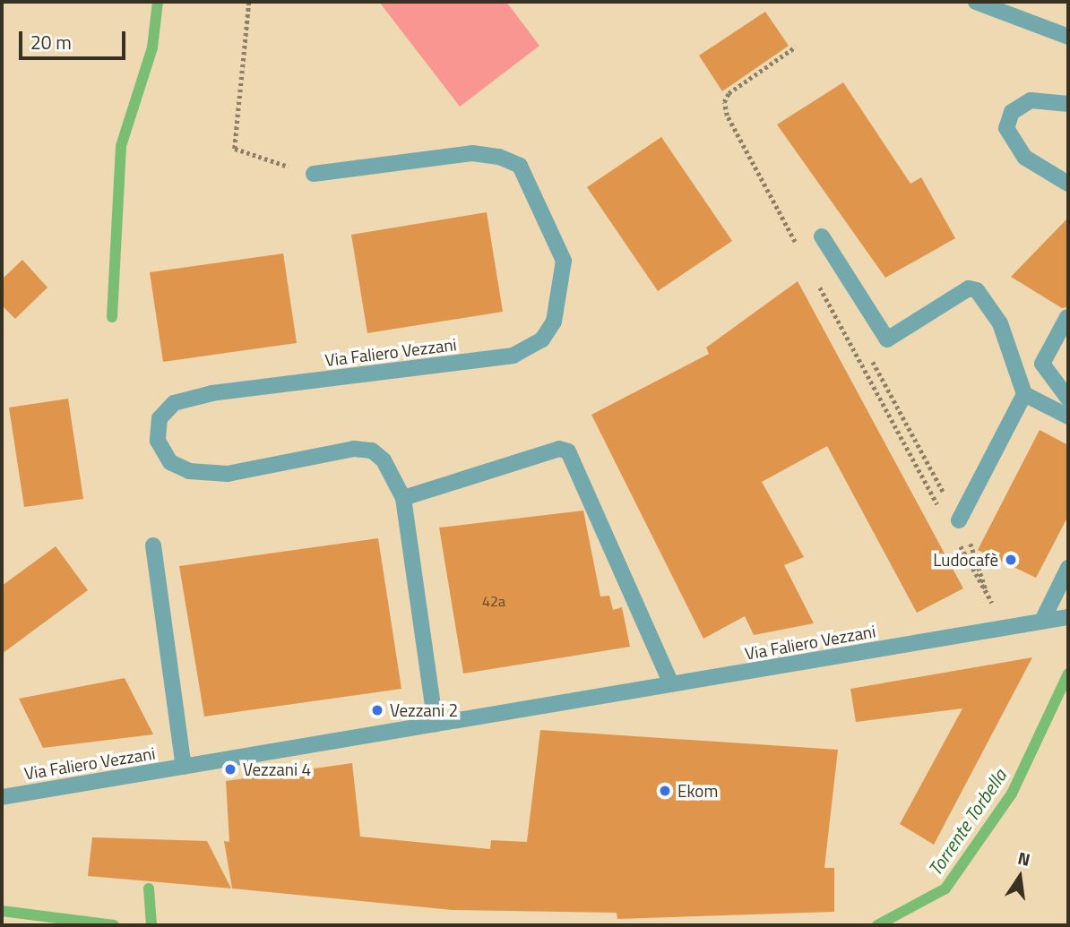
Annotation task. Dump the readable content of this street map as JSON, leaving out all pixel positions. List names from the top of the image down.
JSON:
{
  "streets": {
    "street": ["Via Faliero Vezzani"]
  },
  "water": ["Torrente Torbella"],
  "places": [
    "Ludocafè",
    "Vezzani 2",
    "Vezzani 4",
    "Ekom"
  ],
  "house_numbers": ["42a"],
  "scale_bar": "20 m",
  "north": "top"
}
